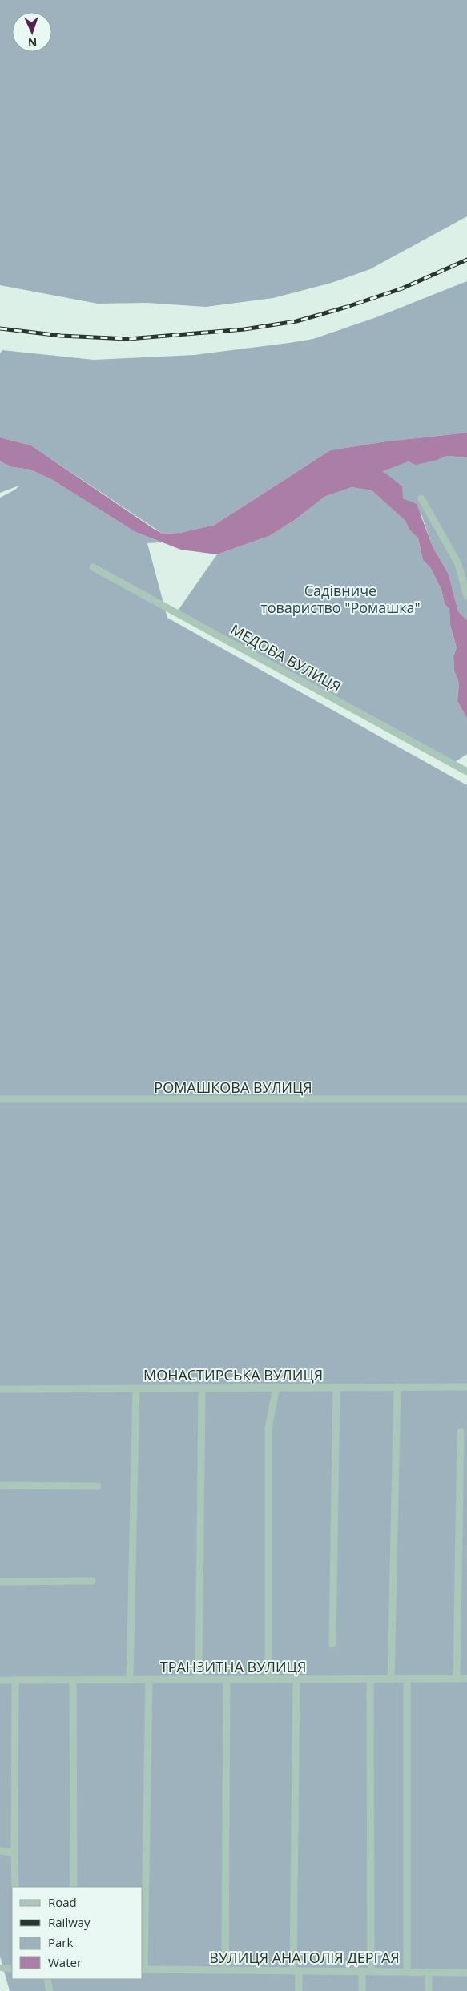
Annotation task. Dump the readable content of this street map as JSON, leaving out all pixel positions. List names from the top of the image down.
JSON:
{
  "streets": {
    "street": [
      "МЕДОВА ВУЛИЦЯ",
      "РОМАШКОВА ВУЛИЦЯ",
      "МОНАСТИРСЬКА ВУЛИЦЯ",
      "ТРАНЗИТНА ВУЛИЦЯ",
      "ВУЛИЦЯ АНАТОЛІЯ ДЕРГАЯ"
    ]
  },
  "parks": ["Садівниче товариство \"Ромашка\""],
  "legend": [
    "Road",
    "Railway",
    "Park",
    "Water"
  ],
  "north": "bottom"
}
